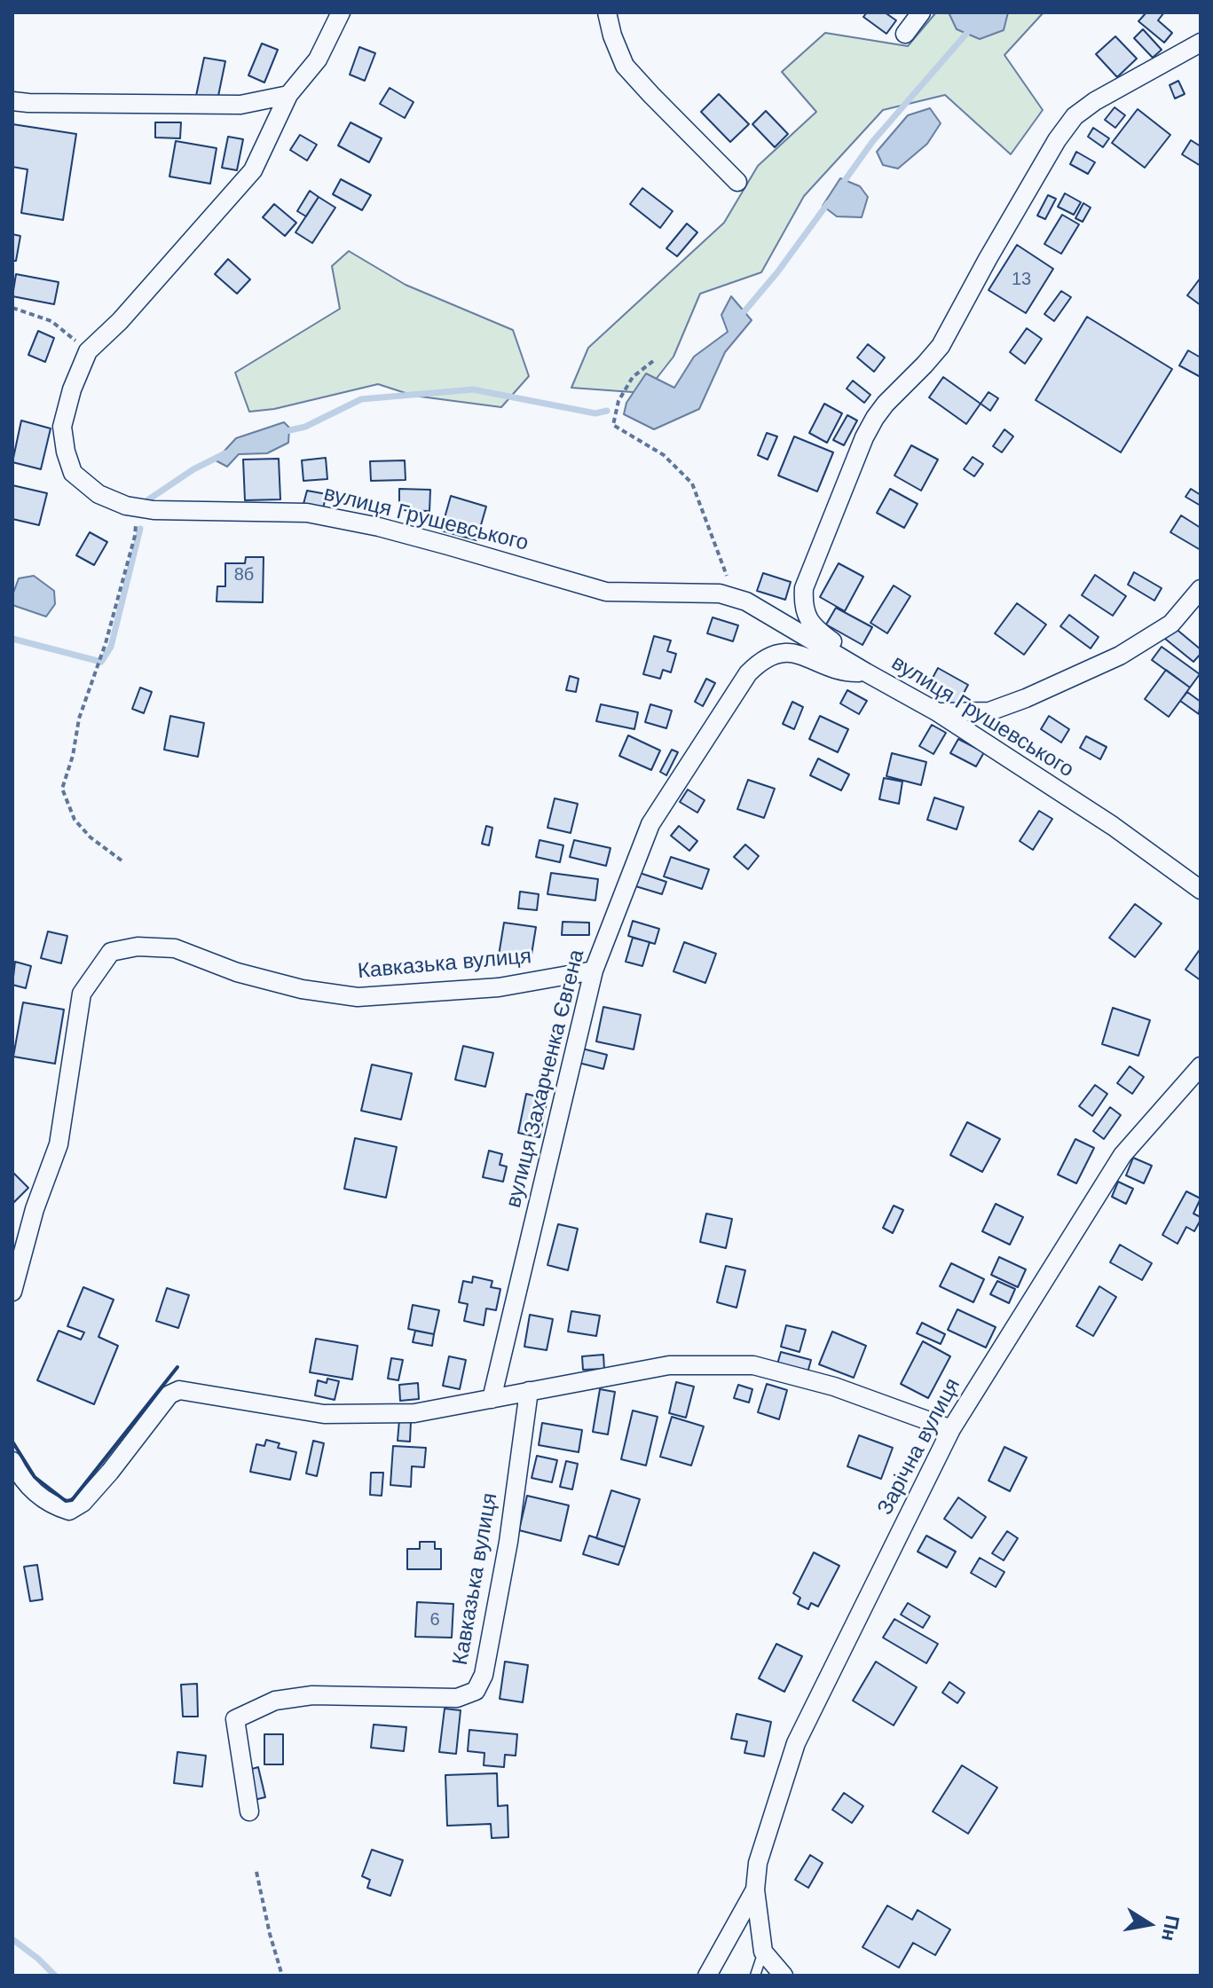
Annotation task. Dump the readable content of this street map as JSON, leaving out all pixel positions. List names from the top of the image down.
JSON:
{
  "streets": {
    "street": [
      "вулиця Грушевського",
      "Кавказька вулиця",
      "вулиця Захарченка Євгена",
      "Зарічна вулиця"
    ]
  },
  "crossings": [
    ["вулиця Грушевського", "вулиця Захарченка Євгена"],
    ["Кавказька вулиця", "вулиця Захарченка Євгена"]
  ],
  "house_numbers": ["13", "8б", "6"],
  "north": "right"
}
